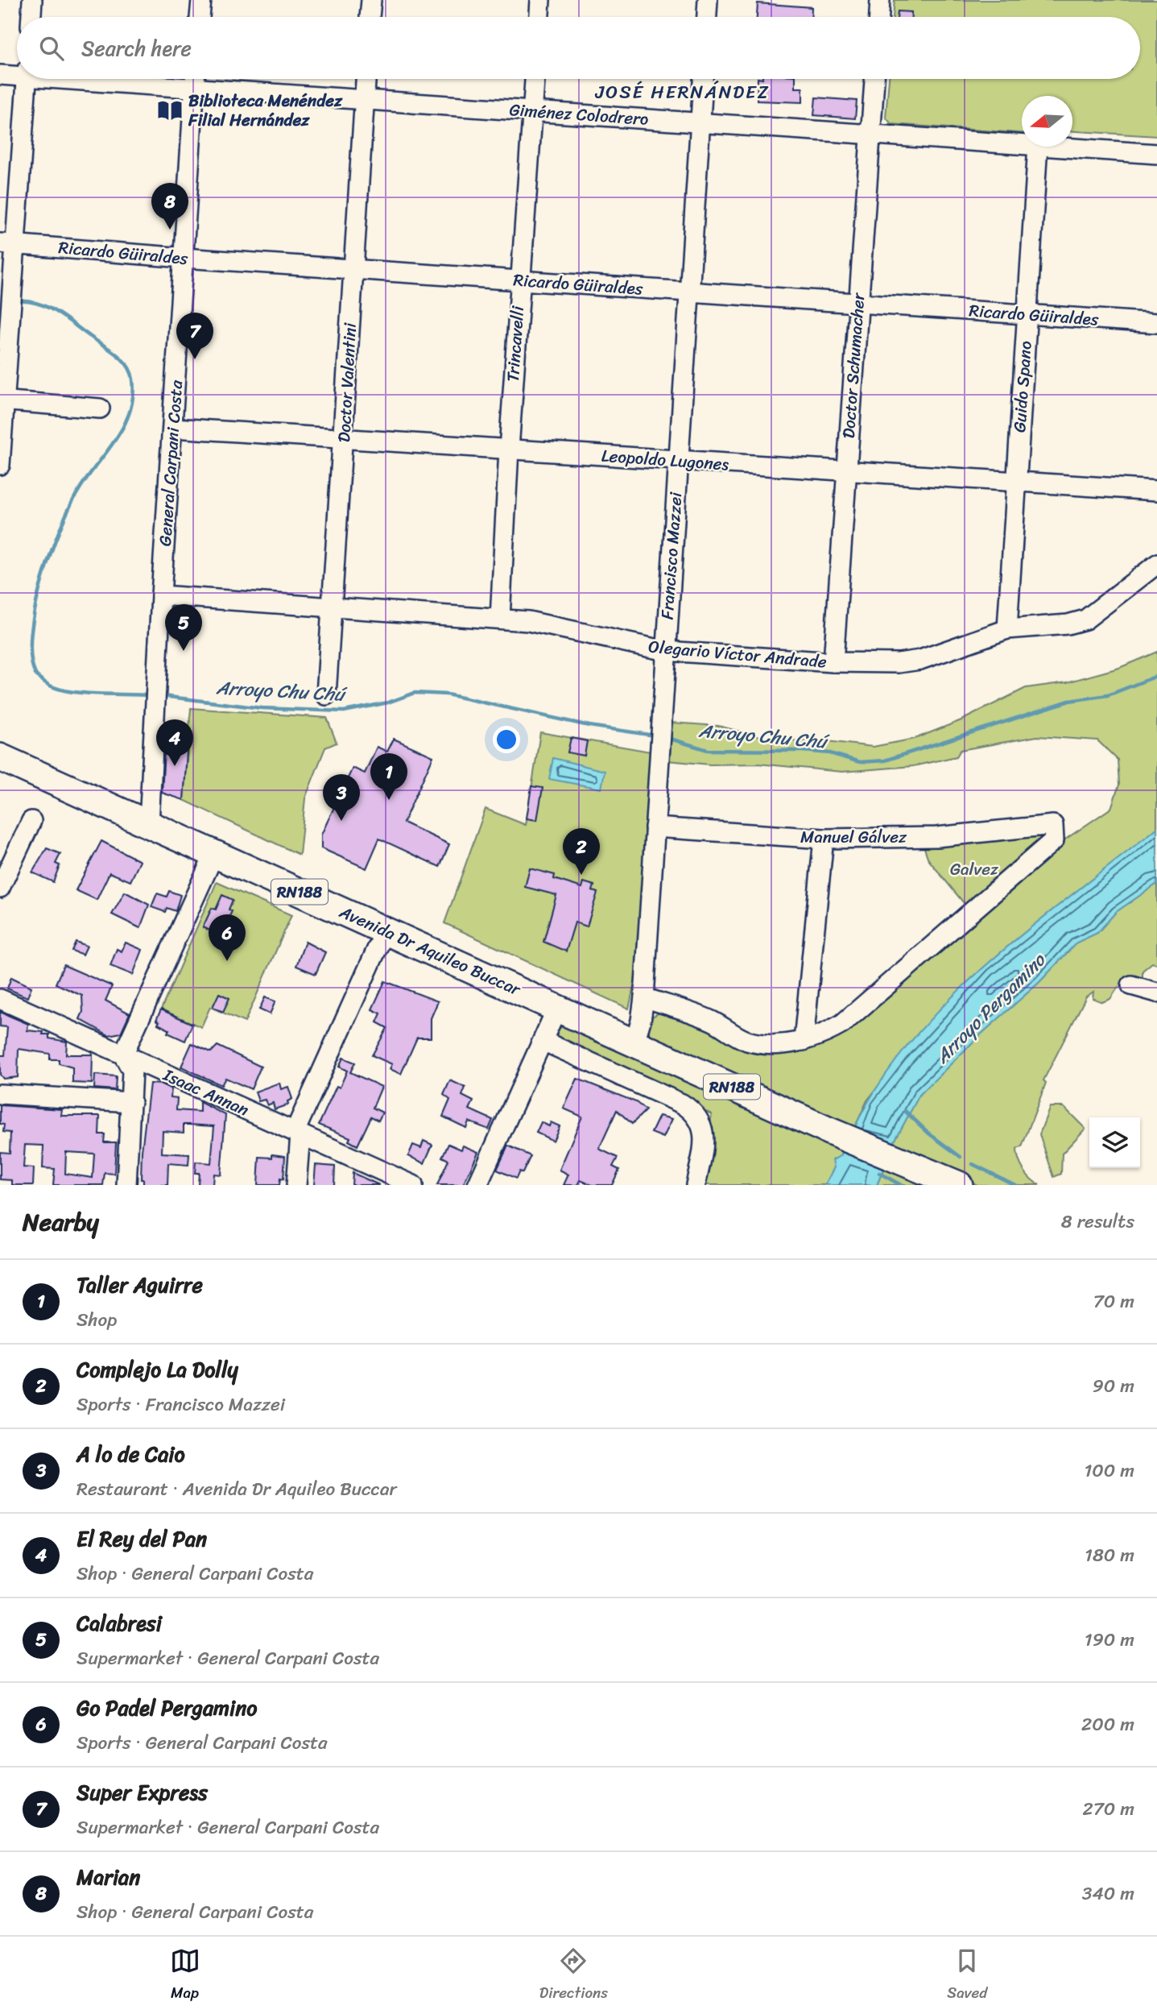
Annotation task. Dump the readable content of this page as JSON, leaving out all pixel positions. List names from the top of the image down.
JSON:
{
  "streets": {
    "highway": ["RN188", "Avenida Dr Aquileo Buccar"],
    "street": [
      "Giménez Colodrero",
      "Ricardo Güiraldes",
      "Trincavelli",
      "Doctor Schumacher",
      "Doctor Valentini",
      "Guido Spano",
      "Leopoldo Lugones",
      "General Carpani Costa",
      "Francisco Mazzei",
      "Olegario Víctor Andrade",
      "Manuel Gálvez",
      "Isaac Annan"
    ]
  },
  "crossings": [
    ["Giménez Colodrero", "Trincavelli"],
    ["Giménez Colodrero", "Doctor Schumacher"],
    ["Giménez Colodrero", "Doctor Valentini"],
    ["Giménez Colodrero", "General Carpani Costa"],
    ["Giménez Colodrero", "Francisco Mazzei"],
    ["Ricardo Güiraldes", "Trincavelli"],
    ["Ricardo Güiraldes", "Doctor Schumacher"],
    ["Ricardo Güiraldes", "Doctor Valentini"],
    ["Ricardo Güiraldes", "Guido Spano"],
    ["Ricardo Güiraldes", "General Carpani Costa"],
    ["Ricardo Güiraldes", "Francisco Mazzei"],
    ["Trincavelli", "Leopoldo Lugones"],
    ["Trincavelli", "Olegario Víctor Andrade"],
    ["Doctor Schumacher", "Leopoldo Lugones"],
    ["Doctor Schumacher", "Olegario Víctor Andrade"],
    ["Doctor Valentini", "Leopoldo Lugones"],
    ["Doctor Valentini", "Olegario Víctor Andrade"],
    ["Guido Spano", "Leopoldo Lugones"],
    ["Guido Spano", "Olegario Víctor Andrade"],
    ["Leopoldo Lugones", "General Carpani Costa"],
    ["Leopoldo Lugones", "Francisco Mazzei"],
    ["General Carpani Costa", "Olegario Víctor Andrade"],
    ["General Carpani Costa", "Avenida Dr Aquileo Buccar"],
    ["Francisco Mazzei", "Olegario Víctor Andrade"],
    ["Francisco Mazzei", "Manuel Gálvez"],
    ["Francisco Mazzei", "Avenida Dr Aquileo Buccar"]
  ],
  "districts": ["JOSÉ HERNÁNDEZ"],
  "water": ["Arroyo Chu Chú", "Arroyo Pergamino"],
  "parks": ["Galvez"],
  "places": {
    "library": ["Biblioteca Menéndez Filial Hernández"]
  },
  "north": "left",
  "page": {
    "search": "Search here",
    "pins": [
      "8",
      "7",
      "5",
      "4",
      "1",
      "3",
      "2",
      "6"
    ],
    "heading": ["Nearby", "8 results"],
    "list": [
      {
        "mark": "1",
        "name": "Taller Aguirre",
        "note": "Shop",
        "value": "70 m"
      },
      {
        "mark": "2",
        "name": "Complejo La Dolly",
        "note": "Sports · Francisco Mazzei",
        "value": "90 m"
      },
      {
        "mark": "3",
        "name": "A lo de Caio",
        "note": "Restaurant · Avenida Dr Aquileo Buccar",
        "value": "100 m"
      },
      {
        "mark": "4",
        "name": "El Rey del Pan",
        "note": "Shop · General Carpani Costa",
        "value": "180 m"
      },
      {
        "mark": "5",
        "name": "Calabresi",
        "note": "Supermarket · General Carpani Costa",
        "value": "190 m"
      },
      {
        "mark": "6",
        "name": "Go Padel Pergamino",
        "note": "Sports · General Carpani Costa",
        "value": "200 m"
      },
      {
        "mark": "7",
        "name": "Super Express",
        "note": "Supermarket · General Carpani Costa",
        "value": "270 m"
      },
      {
        "mark": "8",
        "name": "Marian",
        "note": "Shop · General Carpani Costa",
        "value": "340 m"
      }
    ],
    "nav": ["Map", "Directions", "Saved"]
  }
}
